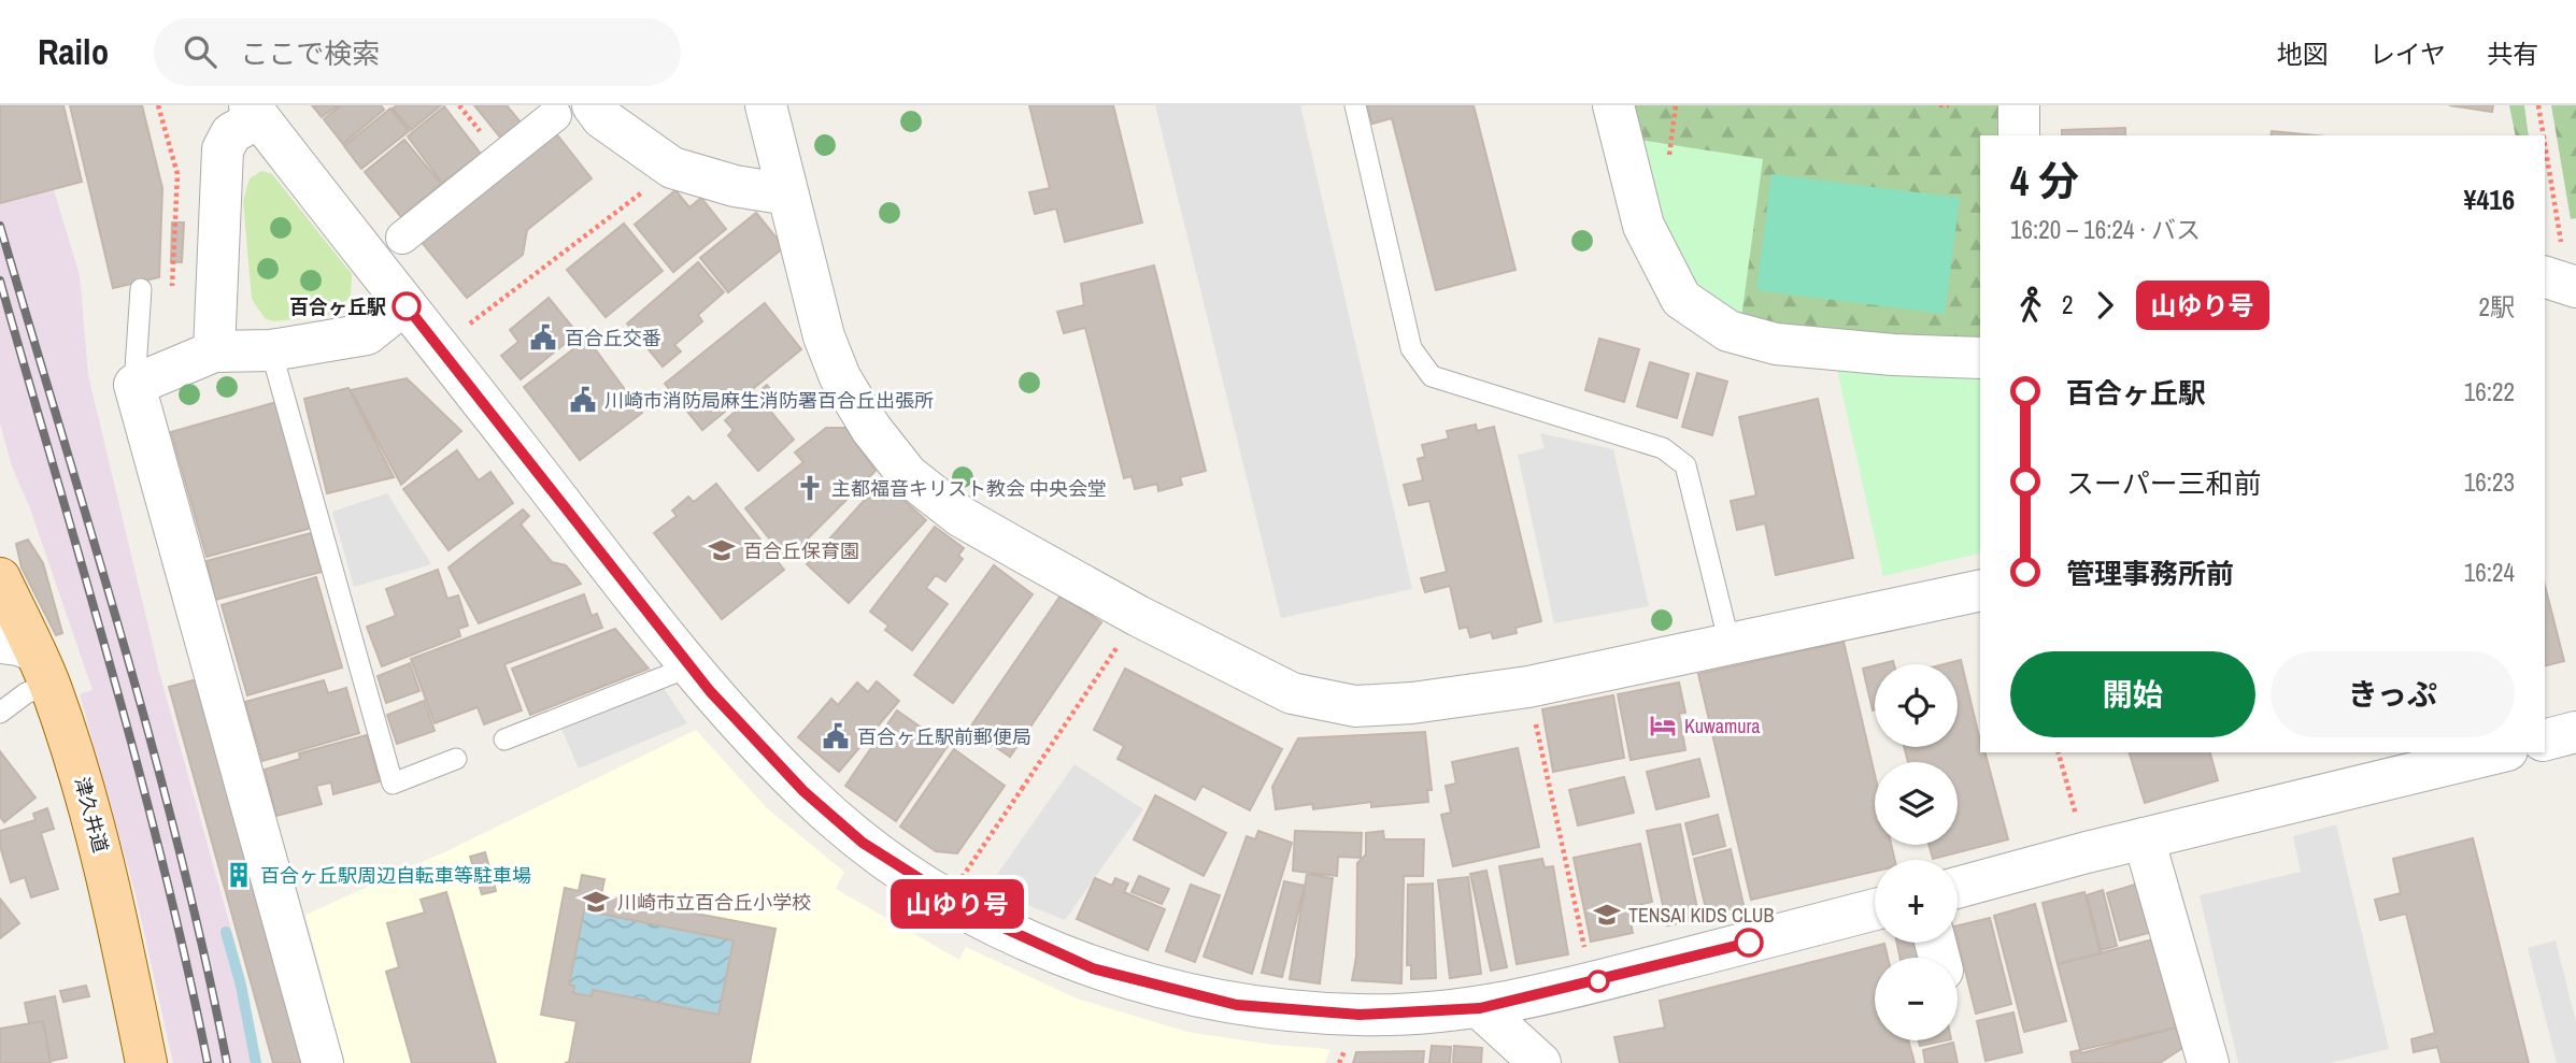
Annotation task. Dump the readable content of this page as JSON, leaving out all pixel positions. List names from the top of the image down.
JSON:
{
  "streets": {
    "main road": ["津久井道"]
  },
  "places": {
    "other": ["百合ヶ丘駅"],
    "public building": ["百合丘交番", "川崎市消防局麻生消防署百合丘出張所", "百合ヶ丘駅前郵便局"],
    "church": ["主都福音キリスト教会 中央会堂"],
    "school or university": ["百合丘保育園", "川崎市立百合丘小学校", "TENSAI KIDS CLUB"],
    "hotel": ["Kuwamura"],
    "building": ["百合ヶ丘駅周辺自転車等駐車場"]
  },
  "lines": ["bus line 山ゆり号"],
  "page": {
    "header": "Railo",
    "search": "ここで検索",
    "nav": ["地図", "レイヤ", "共有"],
    "on_map": "山ゆり号",
    "heading": ["4 分", "16:20 – 16:24 · バス", "¥416"],
    "legs": ["2", "山ゆり号", "2駅"],
    "list": [
      {
        "name": "百合ヶ丘駅",
        "value": "16:22"
      },
      {
        "name": "スーパー三和前",
        "value": "16:23"
      },
      {
        "name": "管理事務所前",
        "value": "16:24"
      }
    ],
    "buttons": ["開始", "きっぷ"],
    "map_buttons": ["+", "−"]
  }
}
